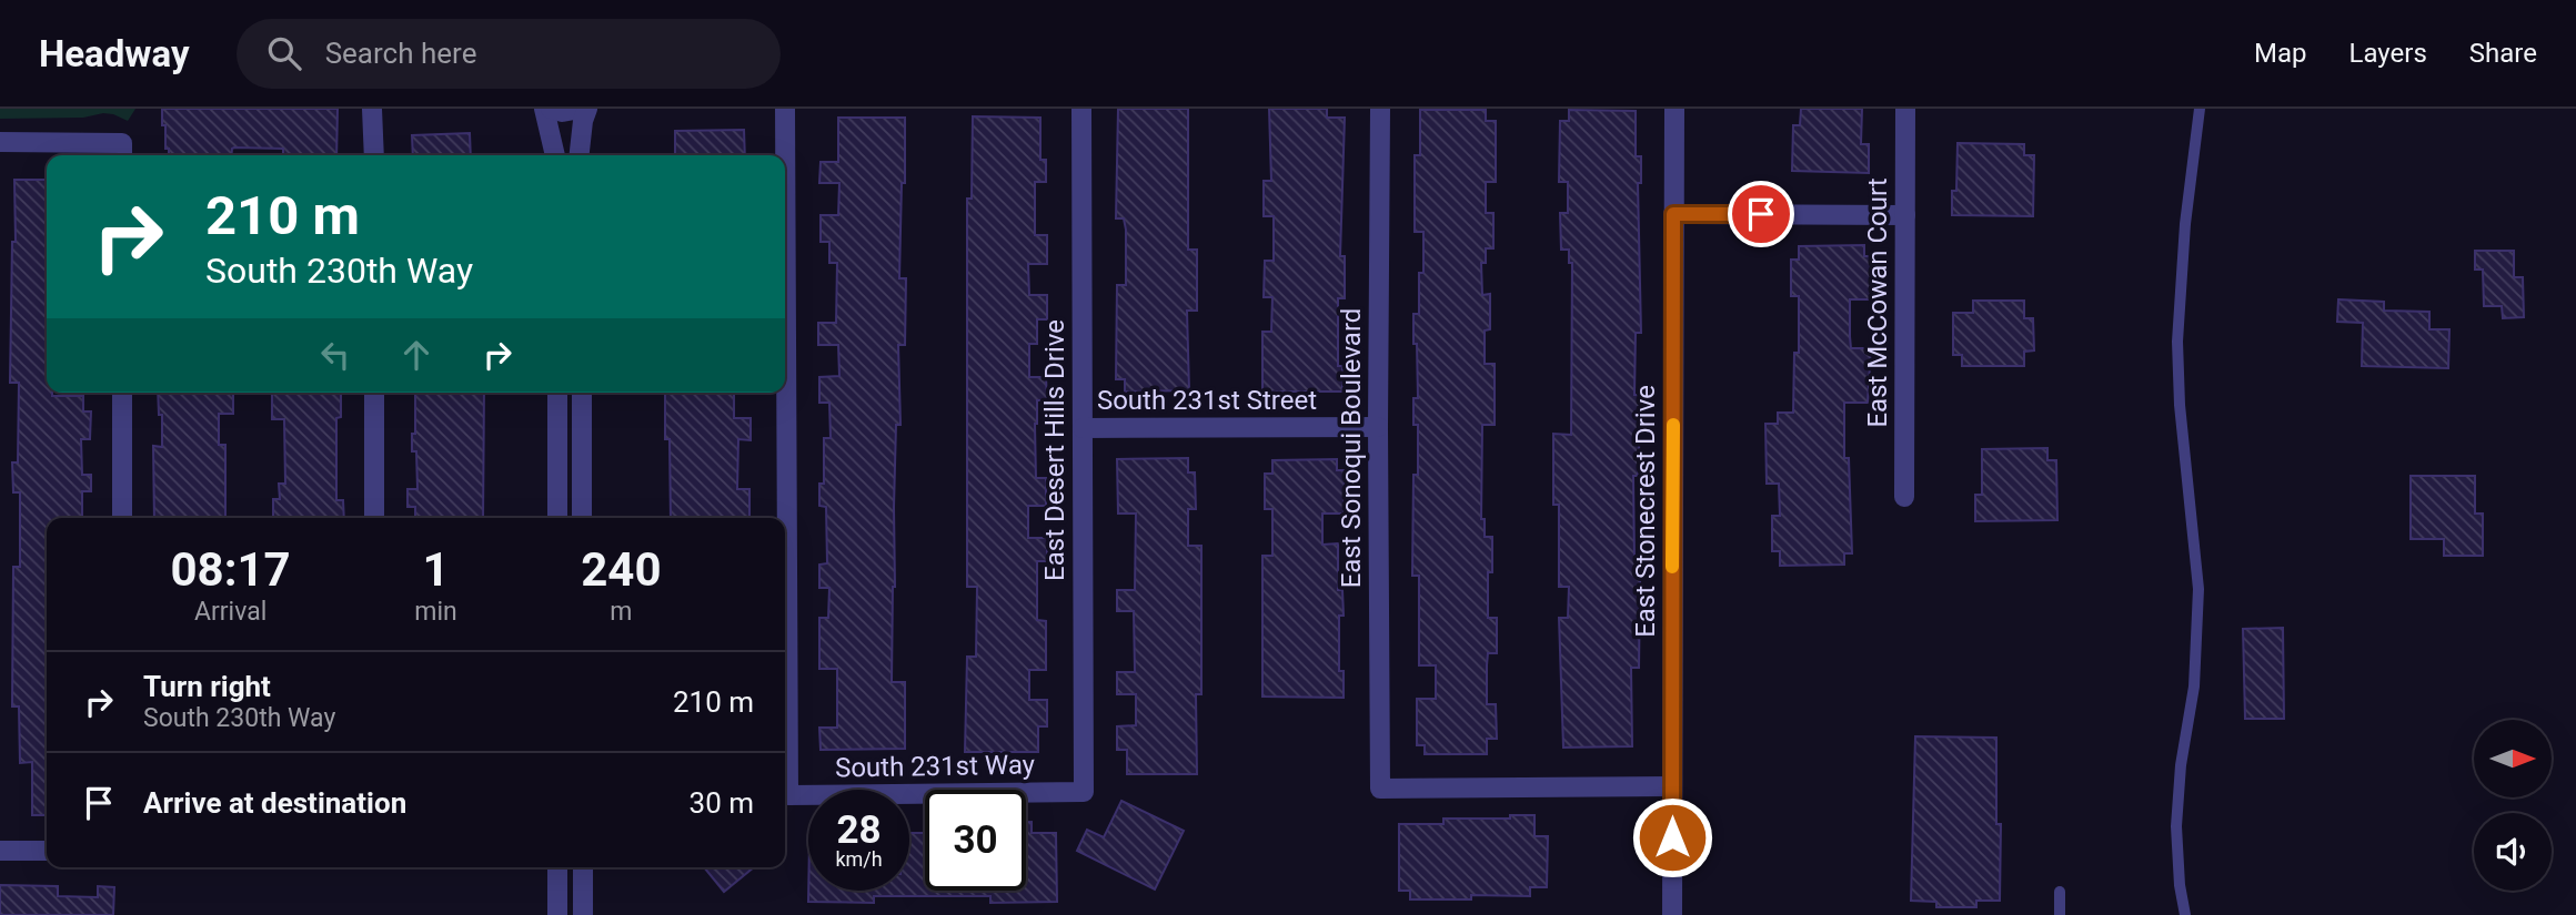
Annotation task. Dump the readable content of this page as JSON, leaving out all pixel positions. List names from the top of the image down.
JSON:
{
  "streets": {
    "street": [
      "East McCowan Court",
      "South 231st Street",
      "East Sonoqui Boulevard",
      "East Desert Hills Drive",
      "East Stonecrest Drive",
      "South 231st Way"
    ]
  },
  "crossings": [
    ["South 231st Street", "East Sonoqui Boulevard"],
    ["South 231st Street", "East Desert Hills Drive"],
    ["East Sonoqui Boulevard", "East Stonecrest Drive"],
    ["East Desert Hills Drive", "South 231st Way"]
  ],
  "north": "right",
  "page": {
    "header": "Headway",
    "search": "Search here",
    "nav": ["Map", "Layers", "Share"],
    "turn": ["210 m", "South 230th Way"],
    "eta": [
      "08:17",
      "Arrival",
      "1",
      "min",
      "240",
      "m"
    ],
    "list": [
      {
        "name": "Turn right",
        "note": "South 230th Way",
        "value": "210 m"
      },
      {
        "name": "Arrive at destination",
        "value": "30 m"
      }
    ],
    "speed": "28 km/h",
    "limit": "30"
  }
}
